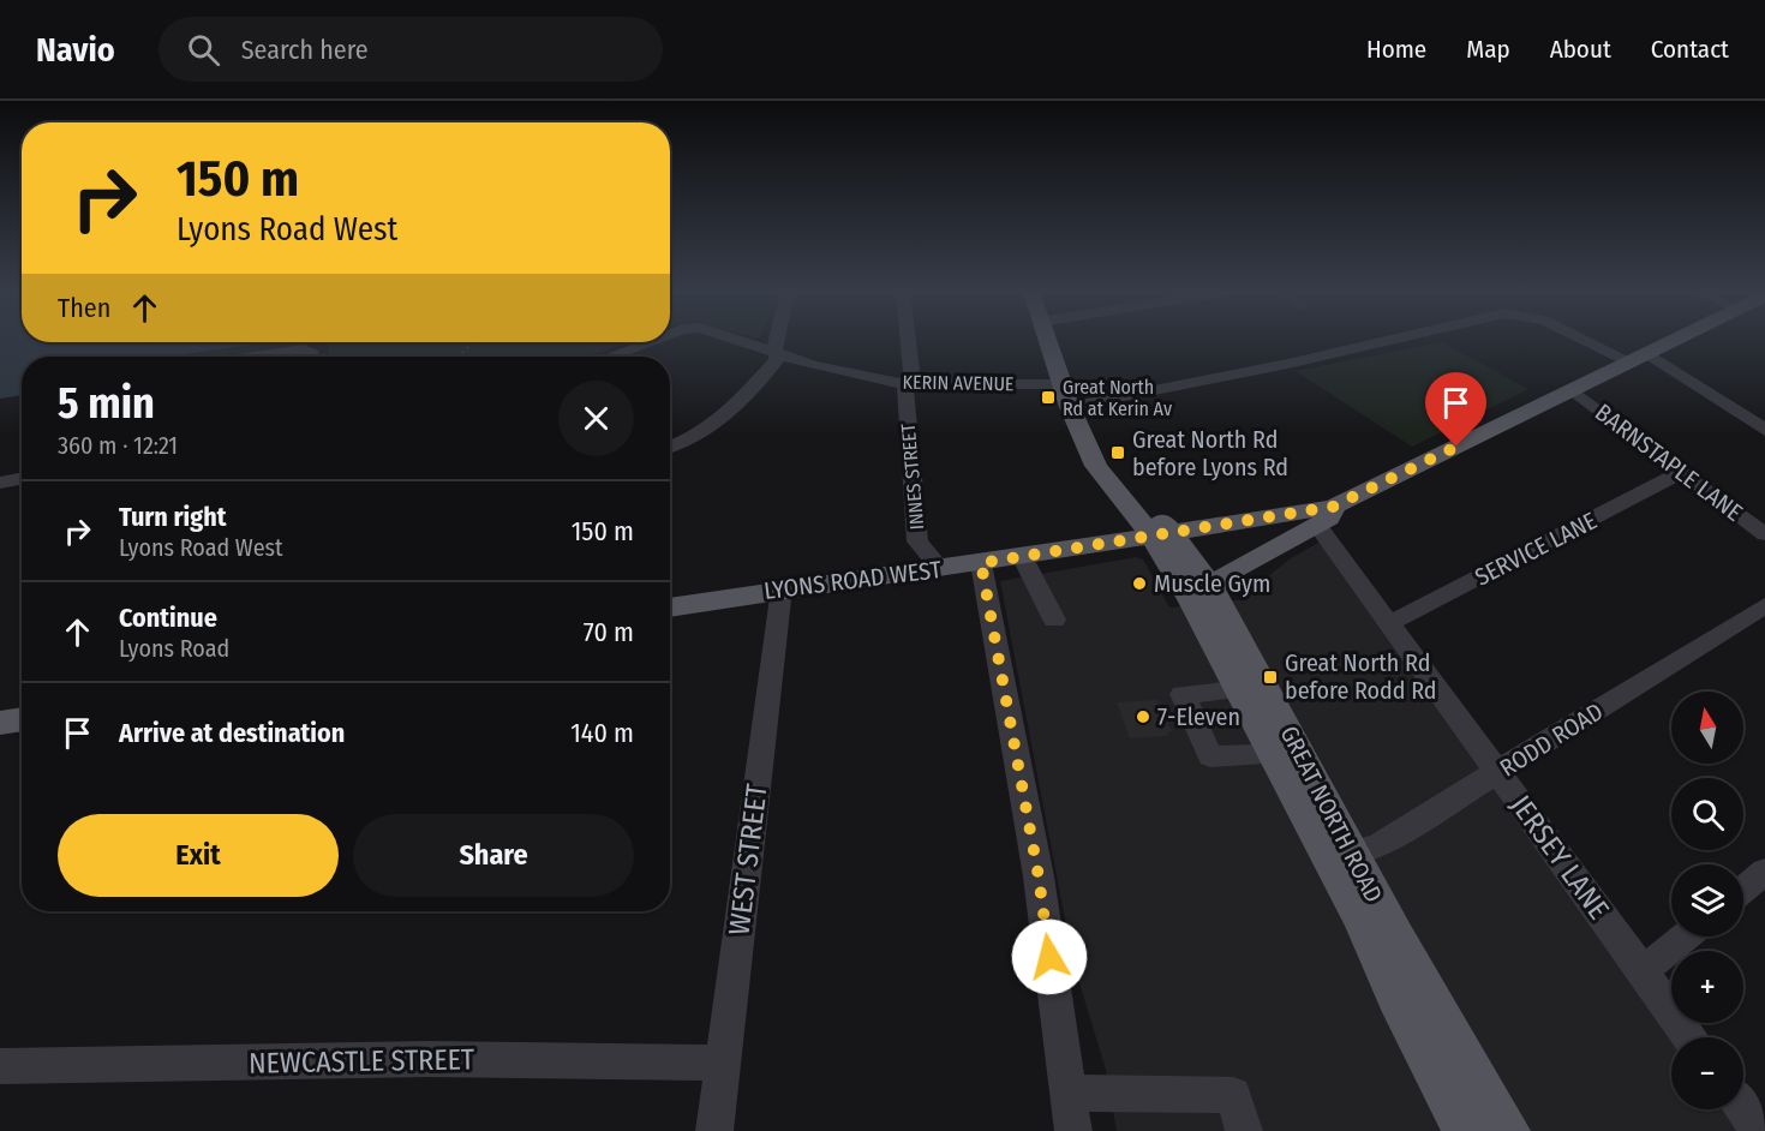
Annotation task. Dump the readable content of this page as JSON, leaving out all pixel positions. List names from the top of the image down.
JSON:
{
  "streets": {
    "main road": ["LYONS ROAD WEST", "GREAT NORTH ROAD"],
    "street": [
      "KERIN AVENUE",
      "BARNSTAPLE LANE",
      "INNES STREET",
      "SERVICE LANE",
      "RODD ROAD",
      "JERSEY LANE",
      "WEST STREET",
      "NEWCASTLE STREET"
    ]
  },
  "crossings": [
    ["KERIN AVENUE", "INNES STREET"],
    ["KERIN AVENUE", "GREAT NORTH ROAD"],
    ["BARNSTAPLE LANE", "SERVICE LANE"],
    ["INNES STREET", "LYONS ROAD WEST"],
    ["SERVICE LANE", "JERSEY LANE"],
    ["LYONS ROAD WEST", "GREAT NORTH ROAD"],
    ["LYONS ROAD WEST", "JERSEY LANE"],
    ["LYONS ROAD WEST", "WEST STREET"],
    ["RODD ROAD", "GREAT NORTH ROAD"],
    ["RODD ROAD", "JERSEY LANE"],
    ["WEST STREET", "NEWCASTLE STREET"]
  ],
  "places": {
    "transit": ["Great North Rd at Kerin Av", "Great North Rd before Lyons Rd", "Great North Rd before Rodd Rd"],
    "other": ["Muscle Gym", "7-Eleven"]
  },
  "north": "top",
  "page": {
    "header": "Navio",
    "search": "Search here",
    "nav": [
      "Home",
      "Map",
      "About",
      "Contact"
    ],
    "turn": ["150 m", "Lyons Road West"],
    "then": "Then",
    "heading": ["5 min", "360 m · 12:21"],
    "list": [
      {
        "name": "Turn right",
        "note": "Lyons Road West",
        "value": "150 m"
      },
      {
        "name": "Continue",
        "note": "Lyons Road",
        "value": "70 m"
      },
      {
        "name": "Arrive at destination",
        "value": "140 m"
      }
    ],
    "map_buttons": ["+", "−"],
    "buttons": ["Exit", "Share"]
  }
}
